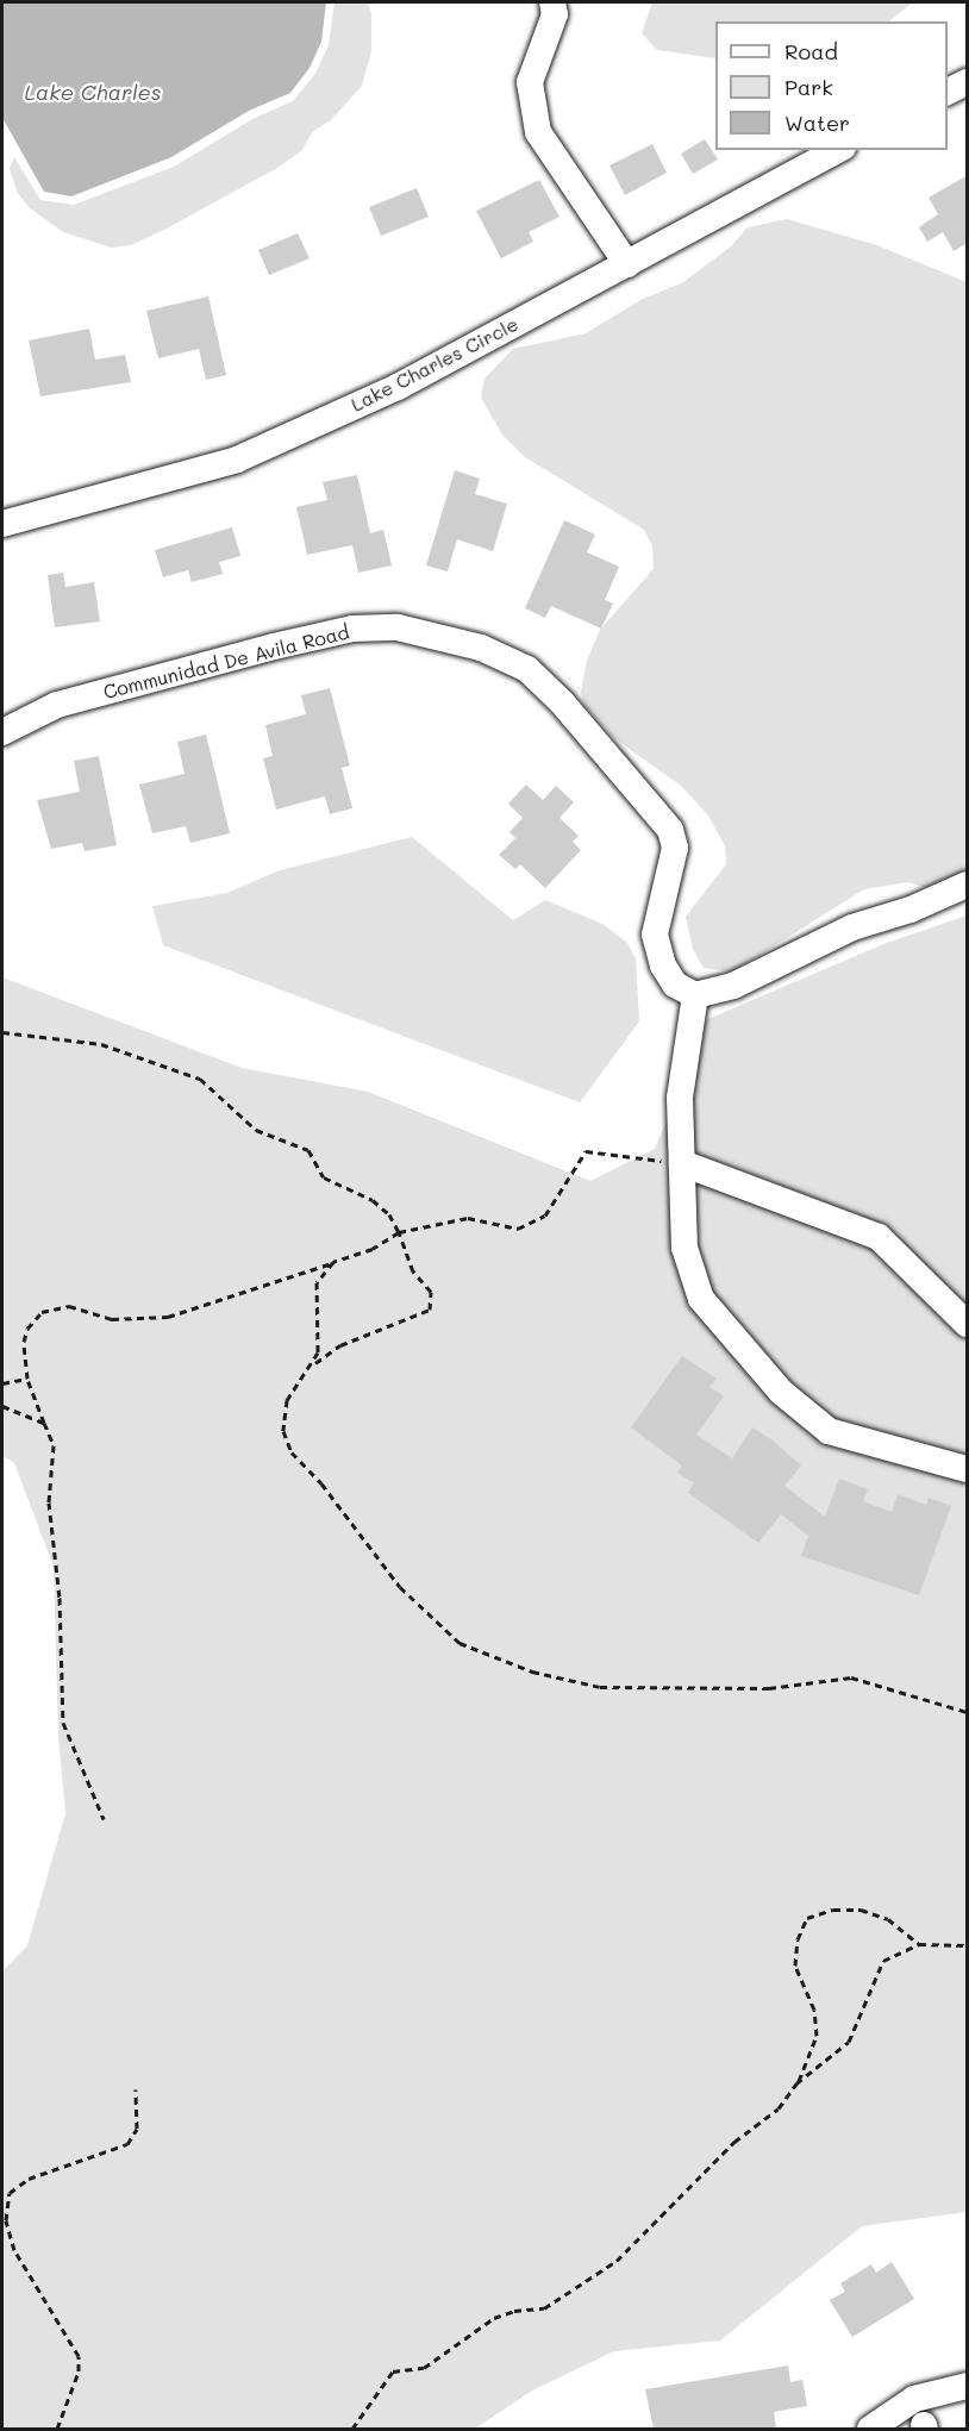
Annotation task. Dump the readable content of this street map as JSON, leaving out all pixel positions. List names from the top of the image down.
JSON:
{
  "streets": {
    "street": ["Lake Charles Circle", "Communidad De Avila Road"]
  },
  "water": ["Lake Charles"],
  "legend": ["Road", "Park", "Water"]
}
